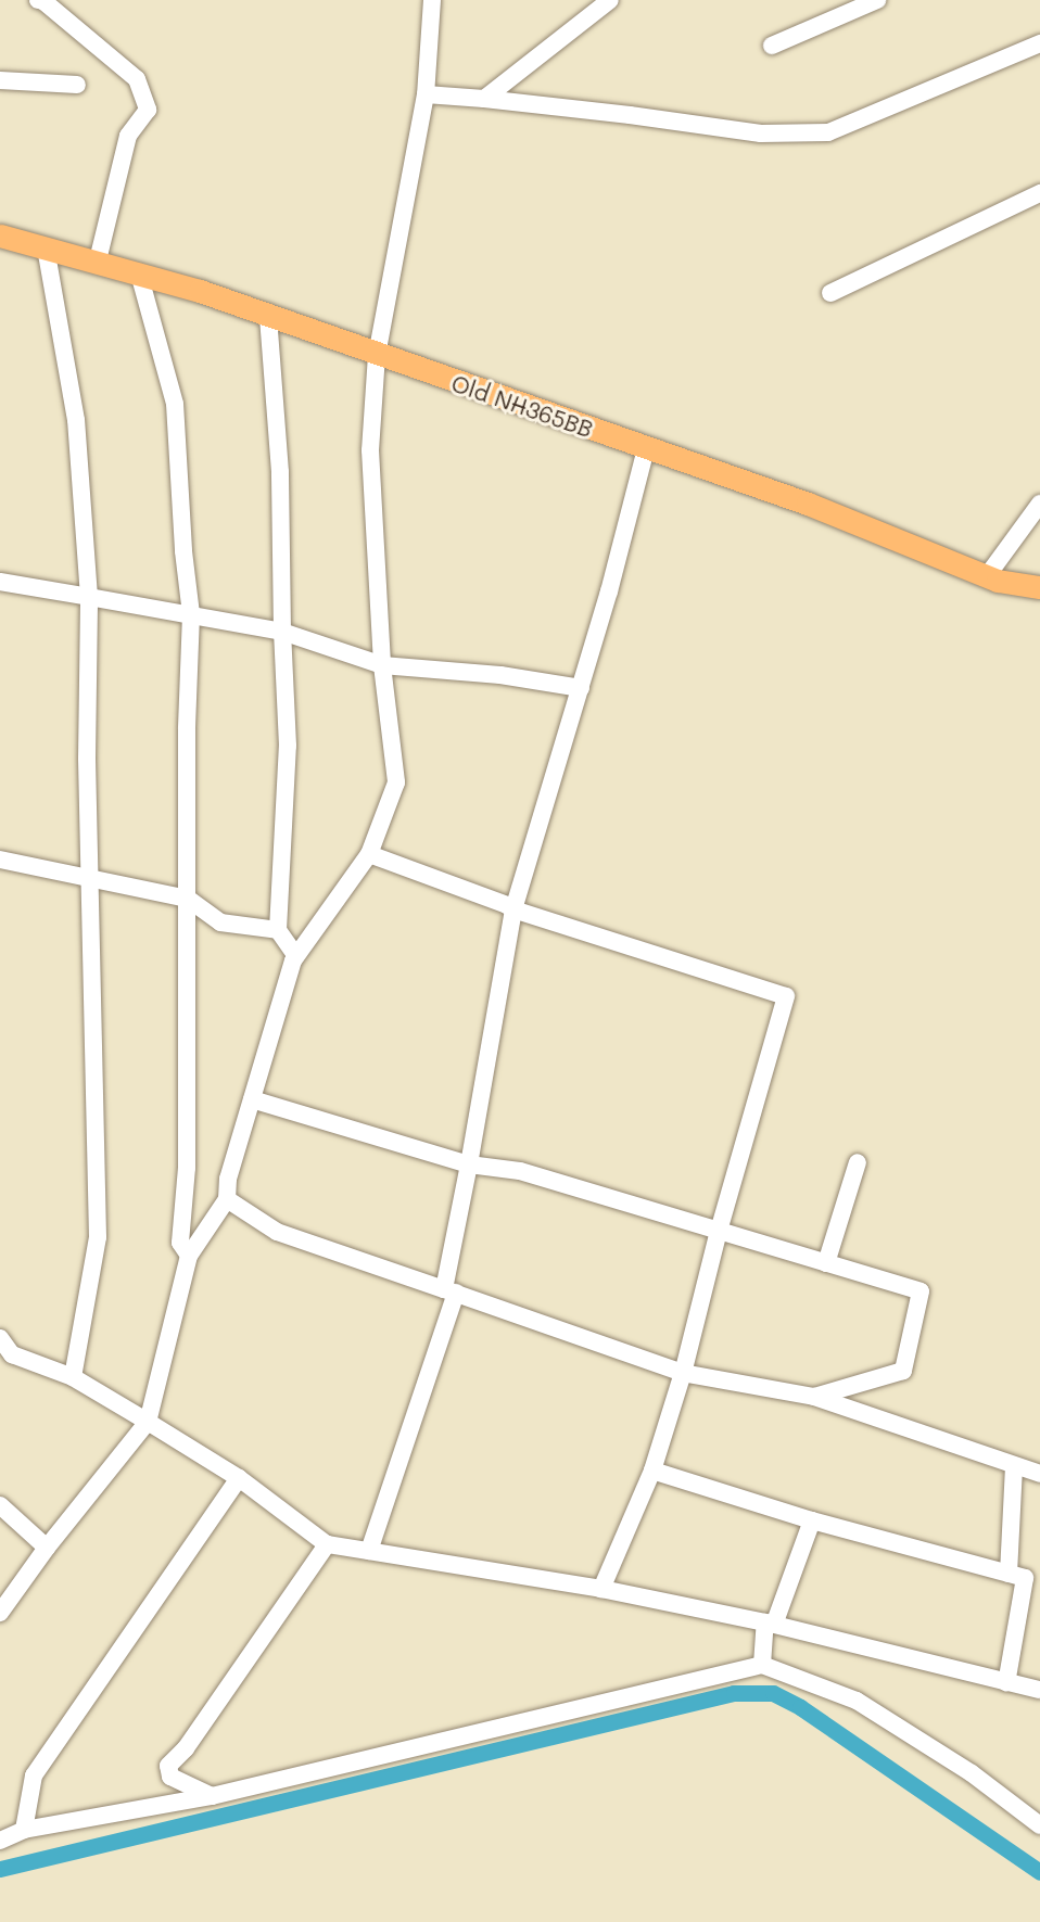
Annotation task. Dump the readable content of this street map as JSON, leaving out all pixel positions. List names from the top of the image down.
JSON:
{
  "streets": {
    "main road": ["Old NH365BB"]
  }
}
